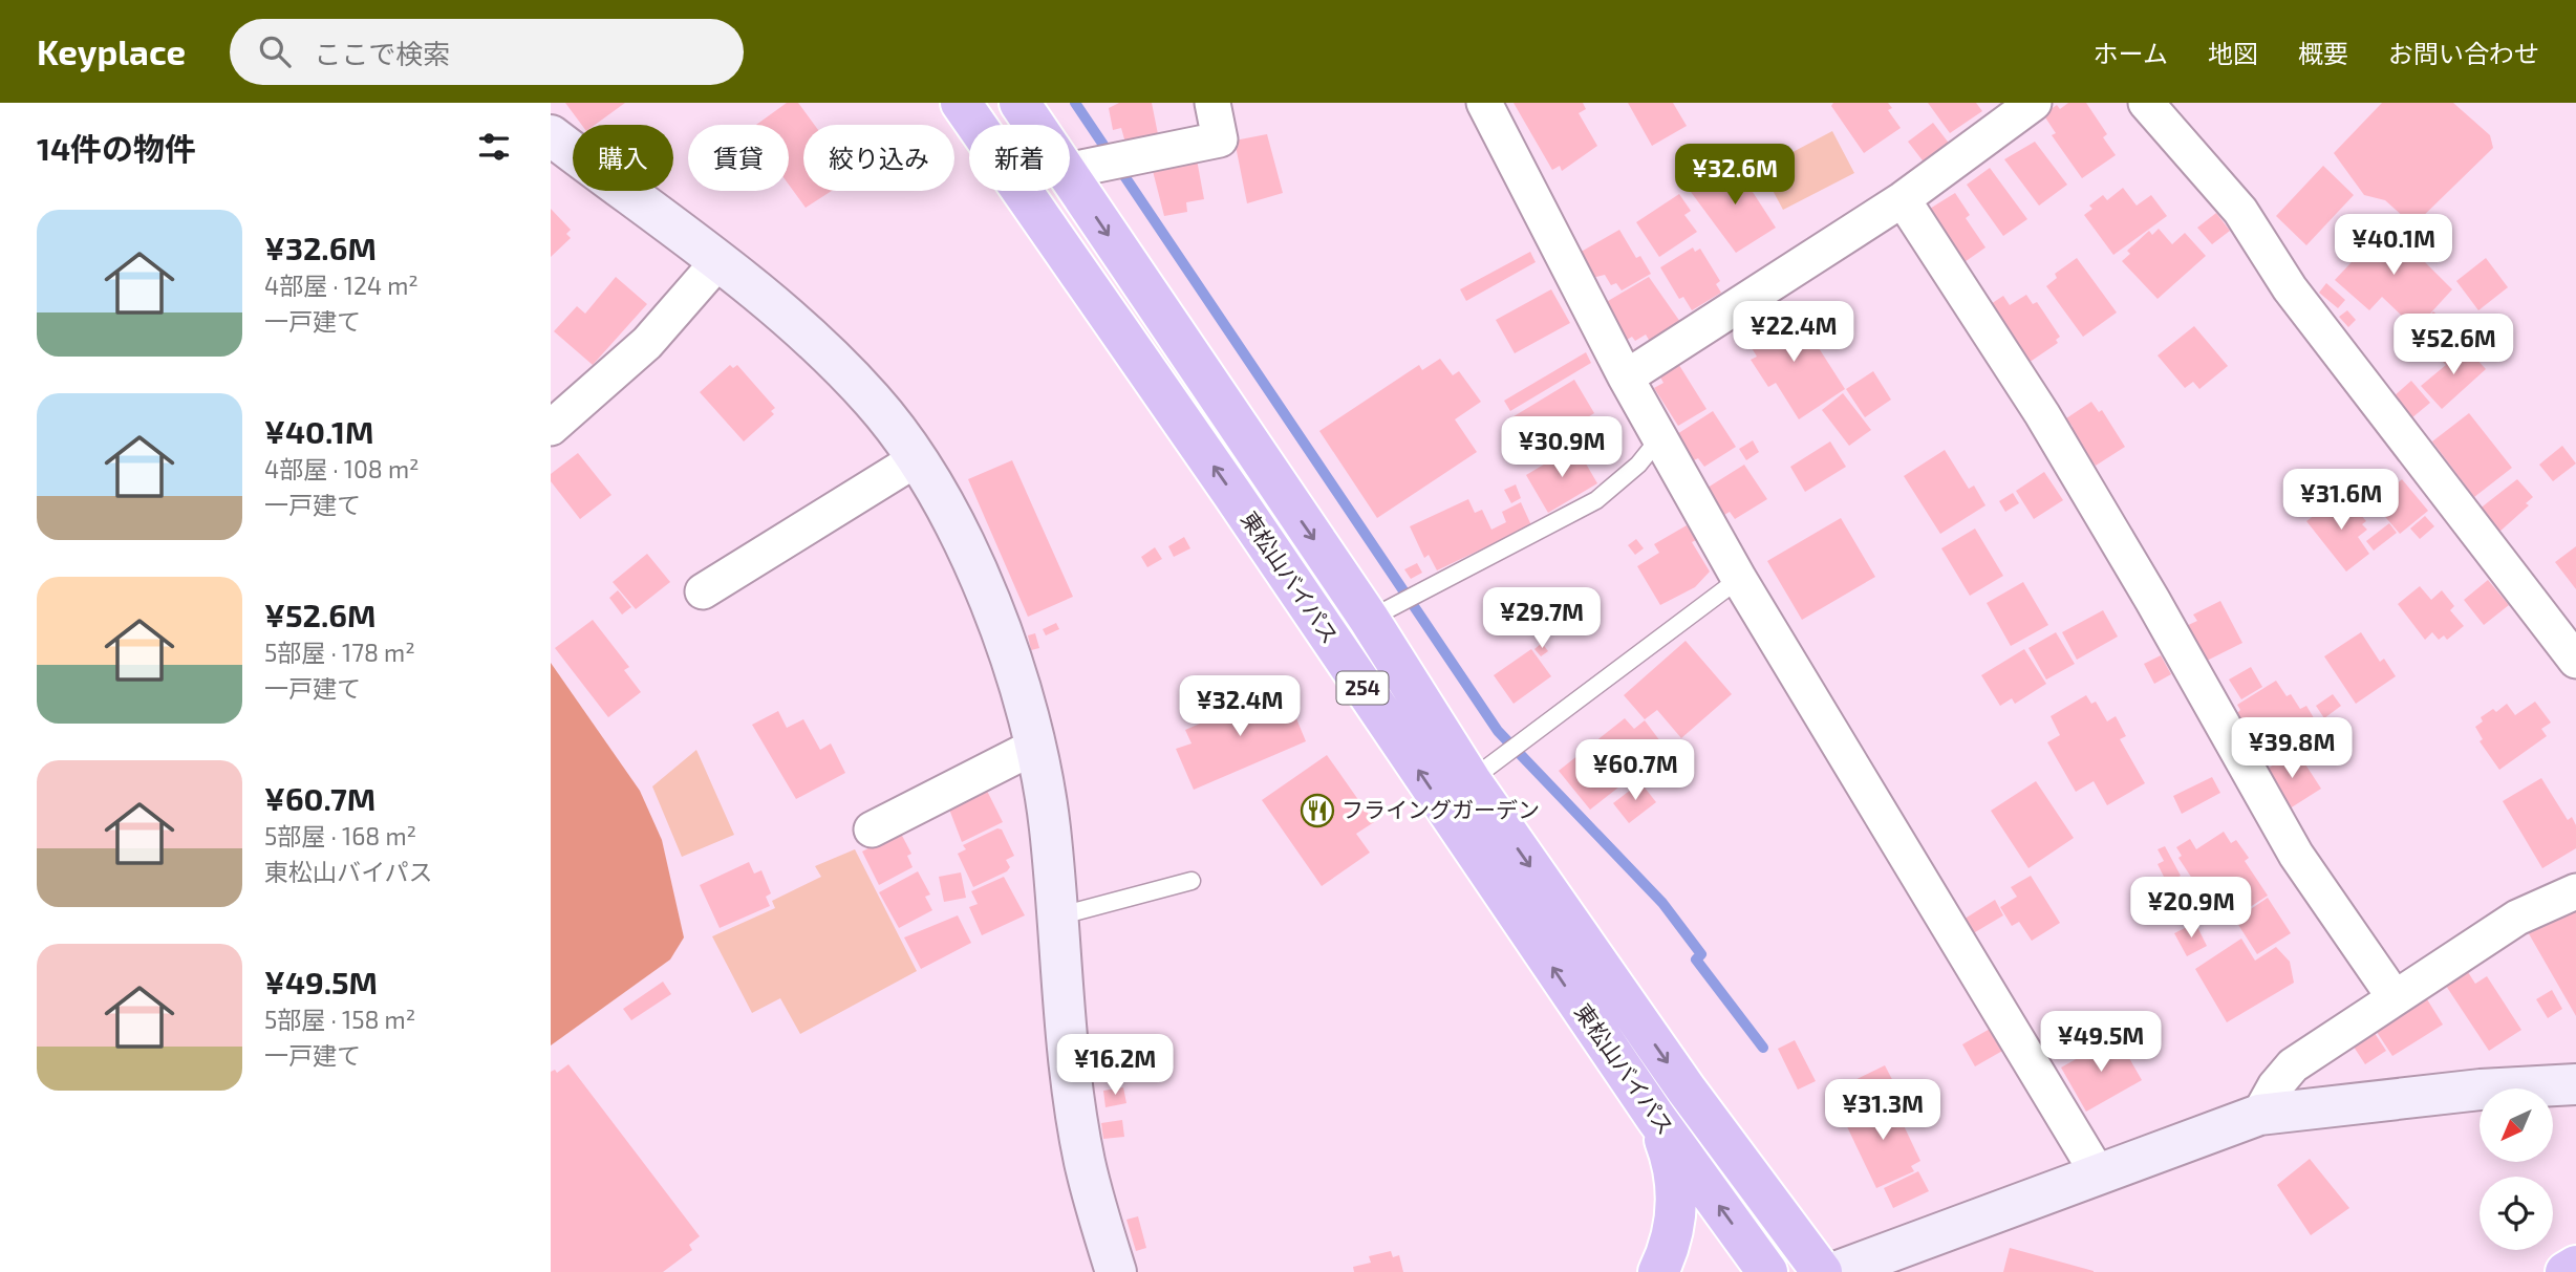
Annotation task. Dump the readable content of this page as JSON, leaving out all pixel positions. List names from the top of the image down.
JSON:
{
  "streets": {
    "highway": ["東松山バイパス", "254"]
  },
  "places": {
    "restaurant": ["フライングガーデン"]
  },
  "north": "bottom left",
  "page": {
    "header": "Keyplace",
    "search": "ここで検索",
    "nav": [
      "ホーム",
      "地図",
      "概要",
      "お問い合わせ"
    ],
    "heading": "14件の物件",
    "chip": [
      "購入",
      "賃貸",
      "絞り込み",
      "新着"
    ],
    "price": [
      "¥32.6M",
      "¥40.1M",
      "¥22.4M",
      "¥52.6M",
      "¥30.9M",
      "¥31.6M",
      "¥29.7M",
      "¥32.4M",
      "¥39.8M",
      "¥60.7M",
      "¥20.9M",
      "¥49.5M",
      "¥16.2M",
      "¥31.3M"
    ],
    "list": [
      {
        "name": "¥32.6M",
        "note": "4部屋 · 124 m² · 一戸建て"
      },
      {
        "name": "¥40.1M",
        "note": "4部屋 · 108 m² · 一戸建て"
      },
      {
        "name": "¥52.6M",
        "note": "5部屋 · 178 m² · 一戸建て"
      },
      {
        "name": "¥60.7M",
        "note": "5部屋 · 168 m² · 東松山バイパス"
      },
      {
        "name": "¥49.5M",
        "note": "5部屋 · 158 m² · 一戸建て"
      }
    ]
  }
}
